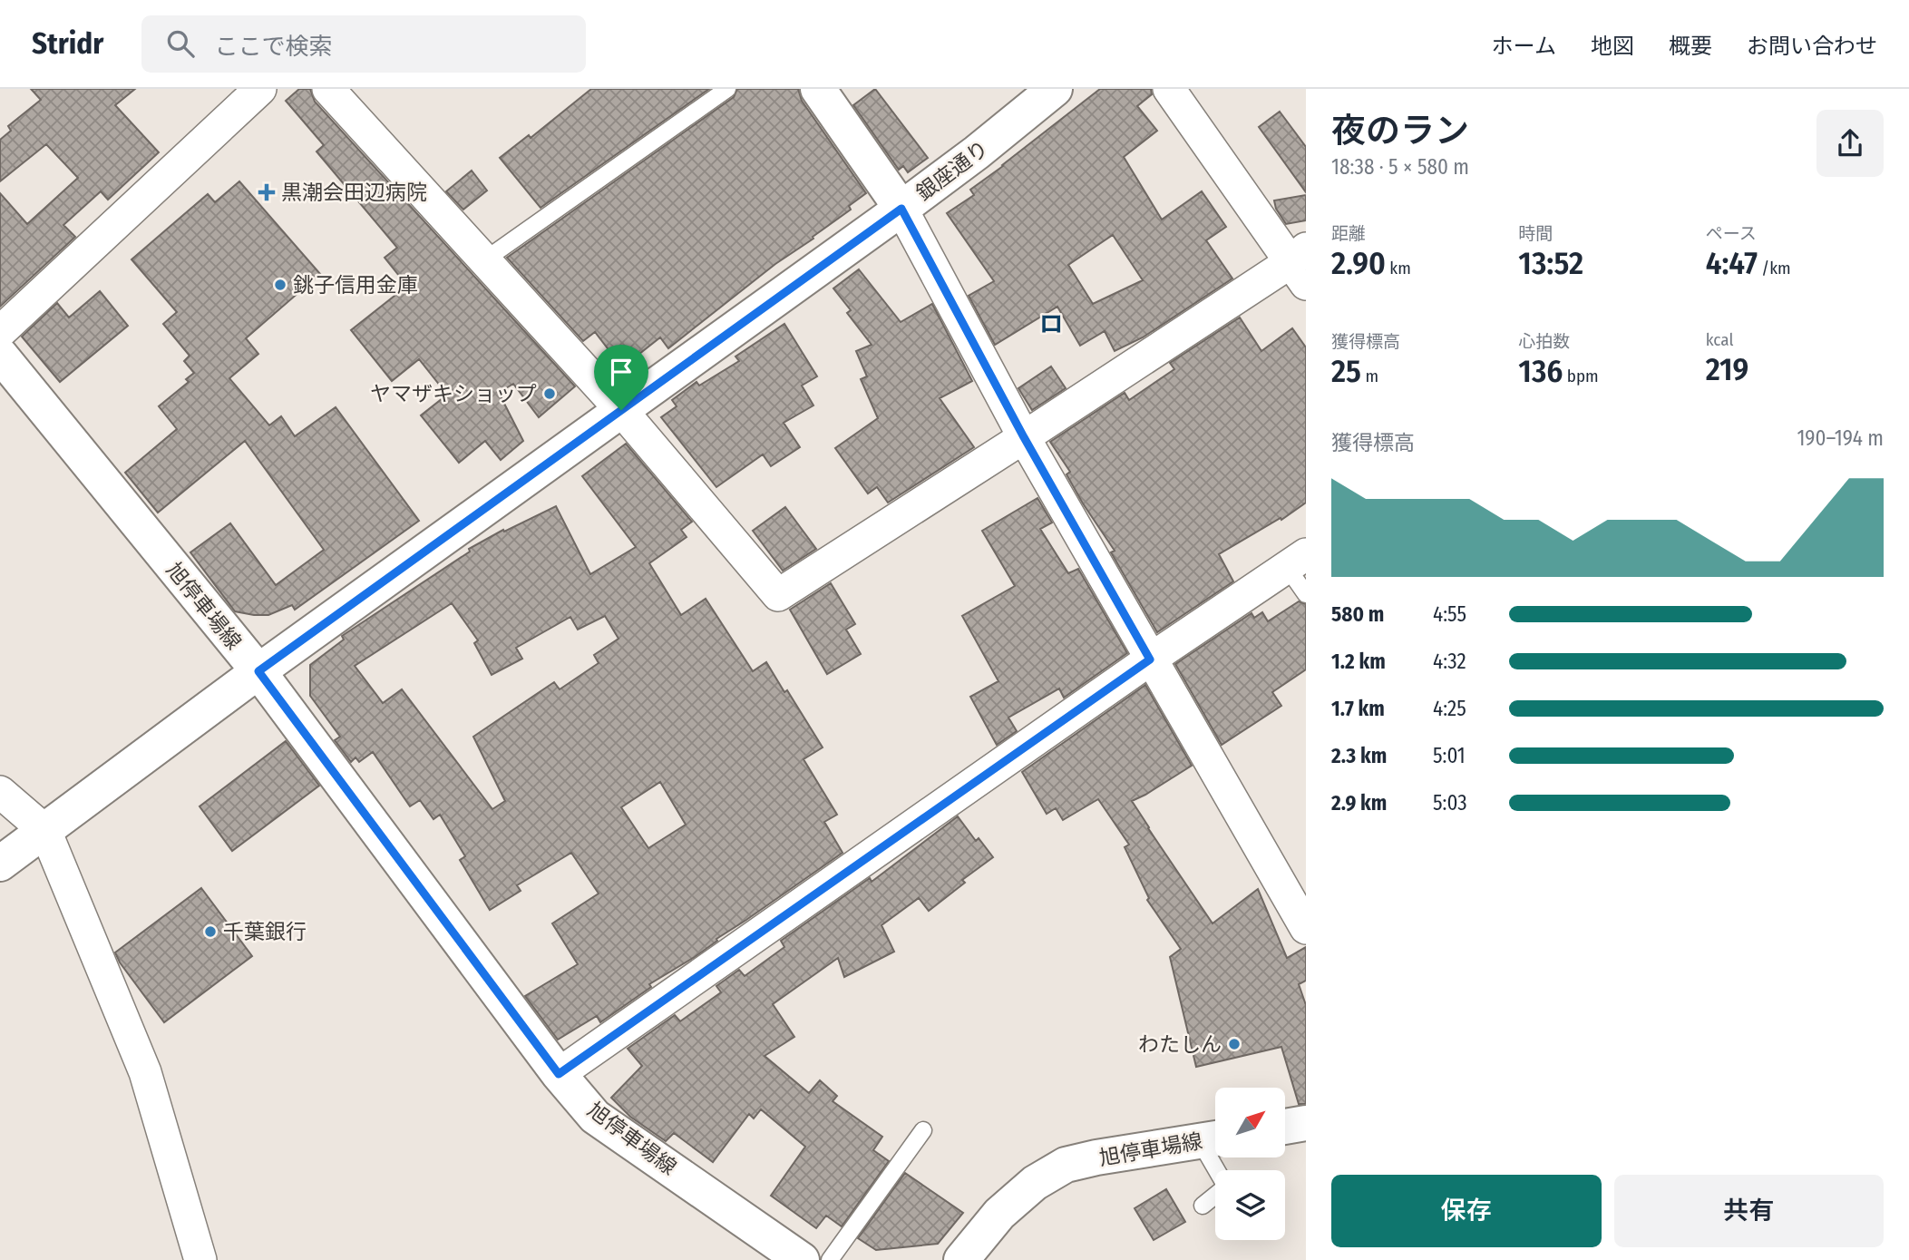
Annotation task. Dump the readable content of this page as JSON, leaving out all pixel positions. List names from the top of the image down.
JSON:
{
  "streets": {
    "main road": ["銀座通り", "旭停車場線"]
  },
  "crossings": [
    ["銀座通り", "旭停車場線"]
  ],
  "districts": ["ロ"],
  "places": {
    "health": ["黒潮会田辺病院"],
    "other": [
      "銚子信用金庫",
      "ヤマザキショップ",
      "千葉銀行",
      "わたしん"
    ]
  },
  "north": "top right",
  "page": {
    "header": "Stridr",
    "search": "ここで検索",
    "nav": [
      "ホーム",
      "地図",
      "概要",
      "お問い合わせ"
    ],
    "heading": ["夜のラン", "18:38 · 5 × 580 m"],
    "stats": [
      ["距離", "2.90 km"],
      ["時間", "13:52"],
      ["ペース", "4:47 /km"],
      ["獲得標高", "25 m"],
      ["心拍数", "136 bpm"],
      ["kcal", "219"]
    ],
    "chart": ["獲得標高", "190–194 m"],
    "list": [
      {
        "name": "580 m",
        "note": "4:55"
      },
      {
        "name": "1.2 km",
        "note": "4:32"
      },
      {
        "name": "1.7 km",
        "note": "4:25"
      },
      {
        "name": "2.3 km",
        "note": "5:01"
      },
      {
        "name": "2.9 km",
        "note": "5:03"
      }
    ],
    "buttons": ["保存", "共有"]
  }
}
